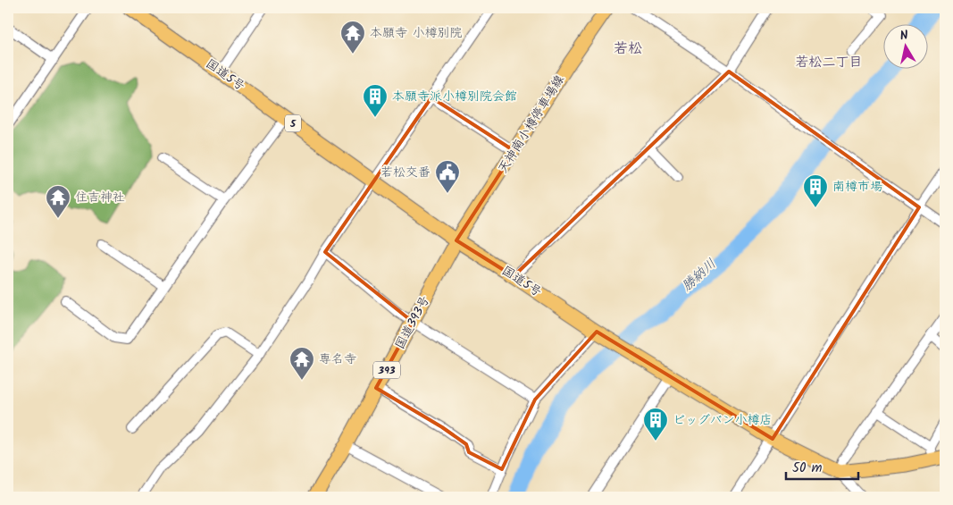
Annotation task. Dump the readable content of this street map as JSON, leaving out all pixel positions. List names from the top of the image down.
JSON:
{
  "streets": {
    "highway": [
      "国道5号",
      "5",
      "国道393号",
      "393"
    ],
    "main road": ["天神南小樽停車場線"]
  },
  "crossings": [
    ["国道5号", "天神南小樽停車場線"],
    ["国道5号", "国道393号"],
    ["天神南小樽停車場線", "国道393号"]
  ],
  "districts": ["若松", "若松二丁目"],
  "water": ["勝納川"],
  "places": {
    "temple": ["本願寺 小樽別院", "住吉神社", "専名寺"],
    "building": ["本願寺派小樽別院会館", "南樽市場", "ビッグバン小樽店"],
    "public building": ["若松交番"]
  },
  "scale_bar": "50 m",
  "north": "top"
}
